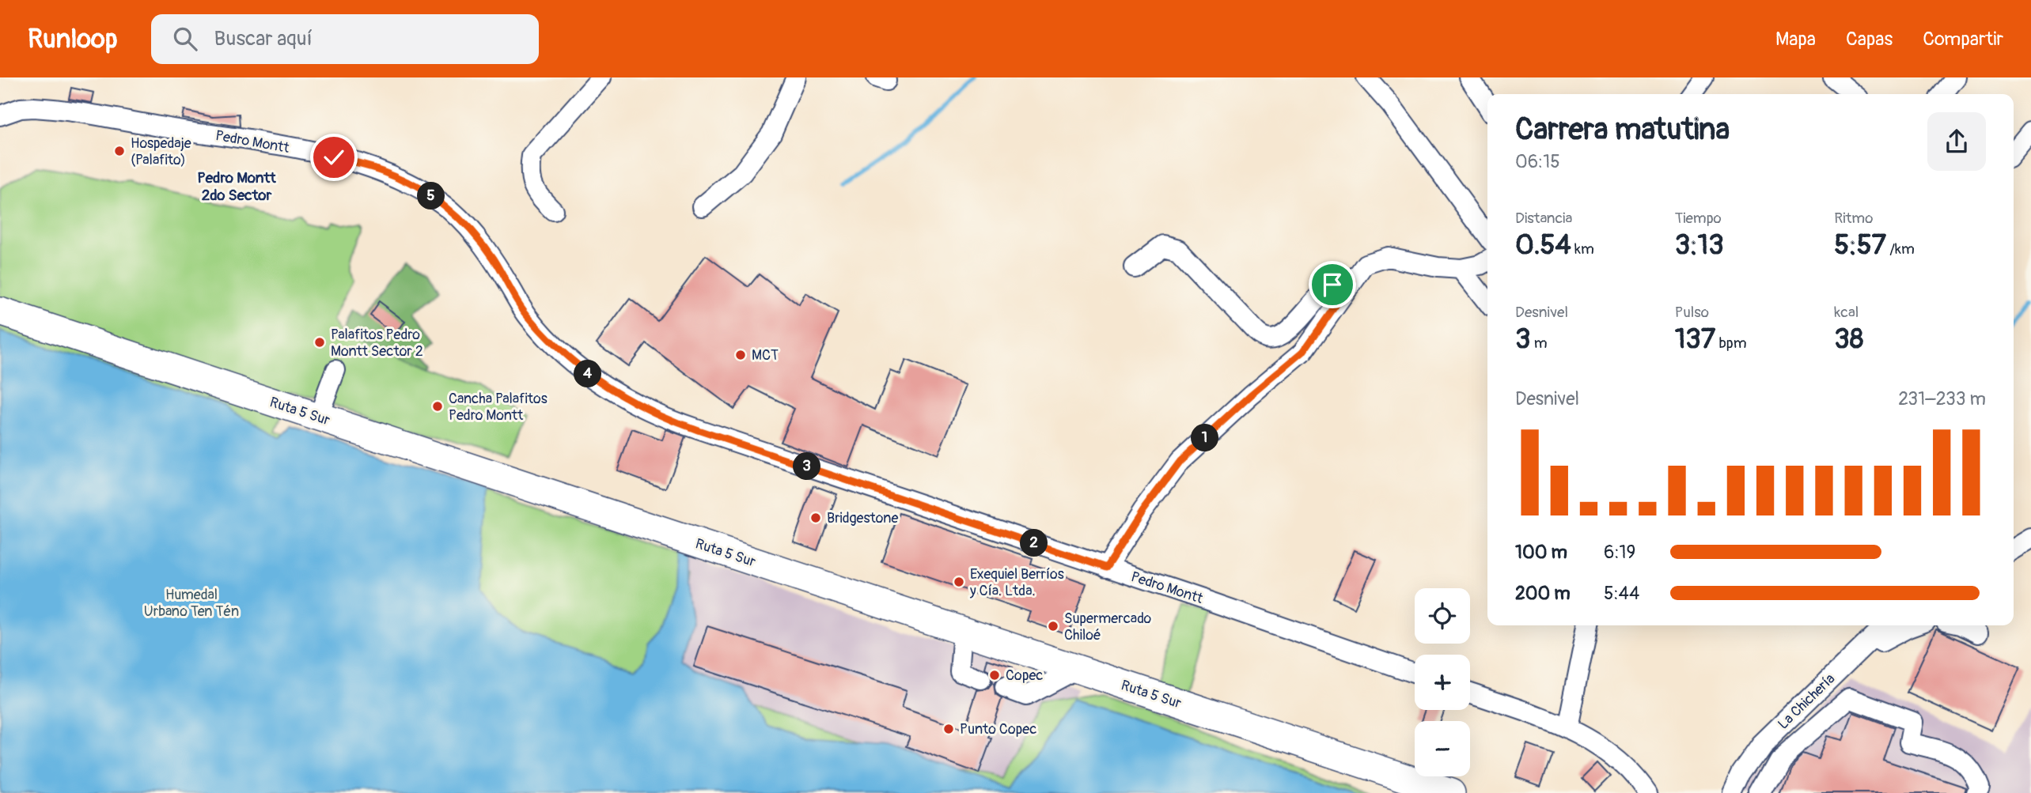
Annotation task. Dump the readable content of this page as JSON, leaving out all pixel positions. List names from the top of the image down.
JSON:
{
  "streets": {
    "highway": ["Ruta 5 Sur"],
    "street": ["Pedro Montt", "La Chichería"]
  },
  "districts": ["Pedro Montt 2do Sector"],
  "parks": ["Humedal Urbano Ten Tén"],
  "places": [
    "Hospedaje (Palafito)",
    "Palafitos Pedro Montt Sector 2",
    "MCT",
    "Cancha Palafitos Pedro Montt",
    "Bridgestone",
    "Exequiel Berríos y Cía. Ltda.",
    "Supermercado Chiloé",
    "Copec",
    "Punto Copec"
  ],
  "page": {
    "header": "Runloop",
    "search": "Buscar aquí",
    "nav": ["Mapa", "Capas", "Compartir"],
    "heading": ["Carrera matutina", "06:15"],
    "pins": [
      "5",
      "4",
      "1",
      "3",
      "2"
    ],
    "stats": [
      ["Distancia", "0.54 km"],
      ["Tiempo", "3:13"],
      ["Ritmo", "5:57 /km"],
      ["Desnivel", "3 m"],
      ["Pulso", "137 bpm"],
      ["kcal", "38"]
    ],
    "chart": ["Desnivel", "231–233 m"],
    "list": [
      {
        "name": "100 m",
        "note": "6:19"
      },
      {
        "name": "200 m",
        "note": "5:44"
      }
    ],
    "map_buttons": ["+", "−"]
  }
}
